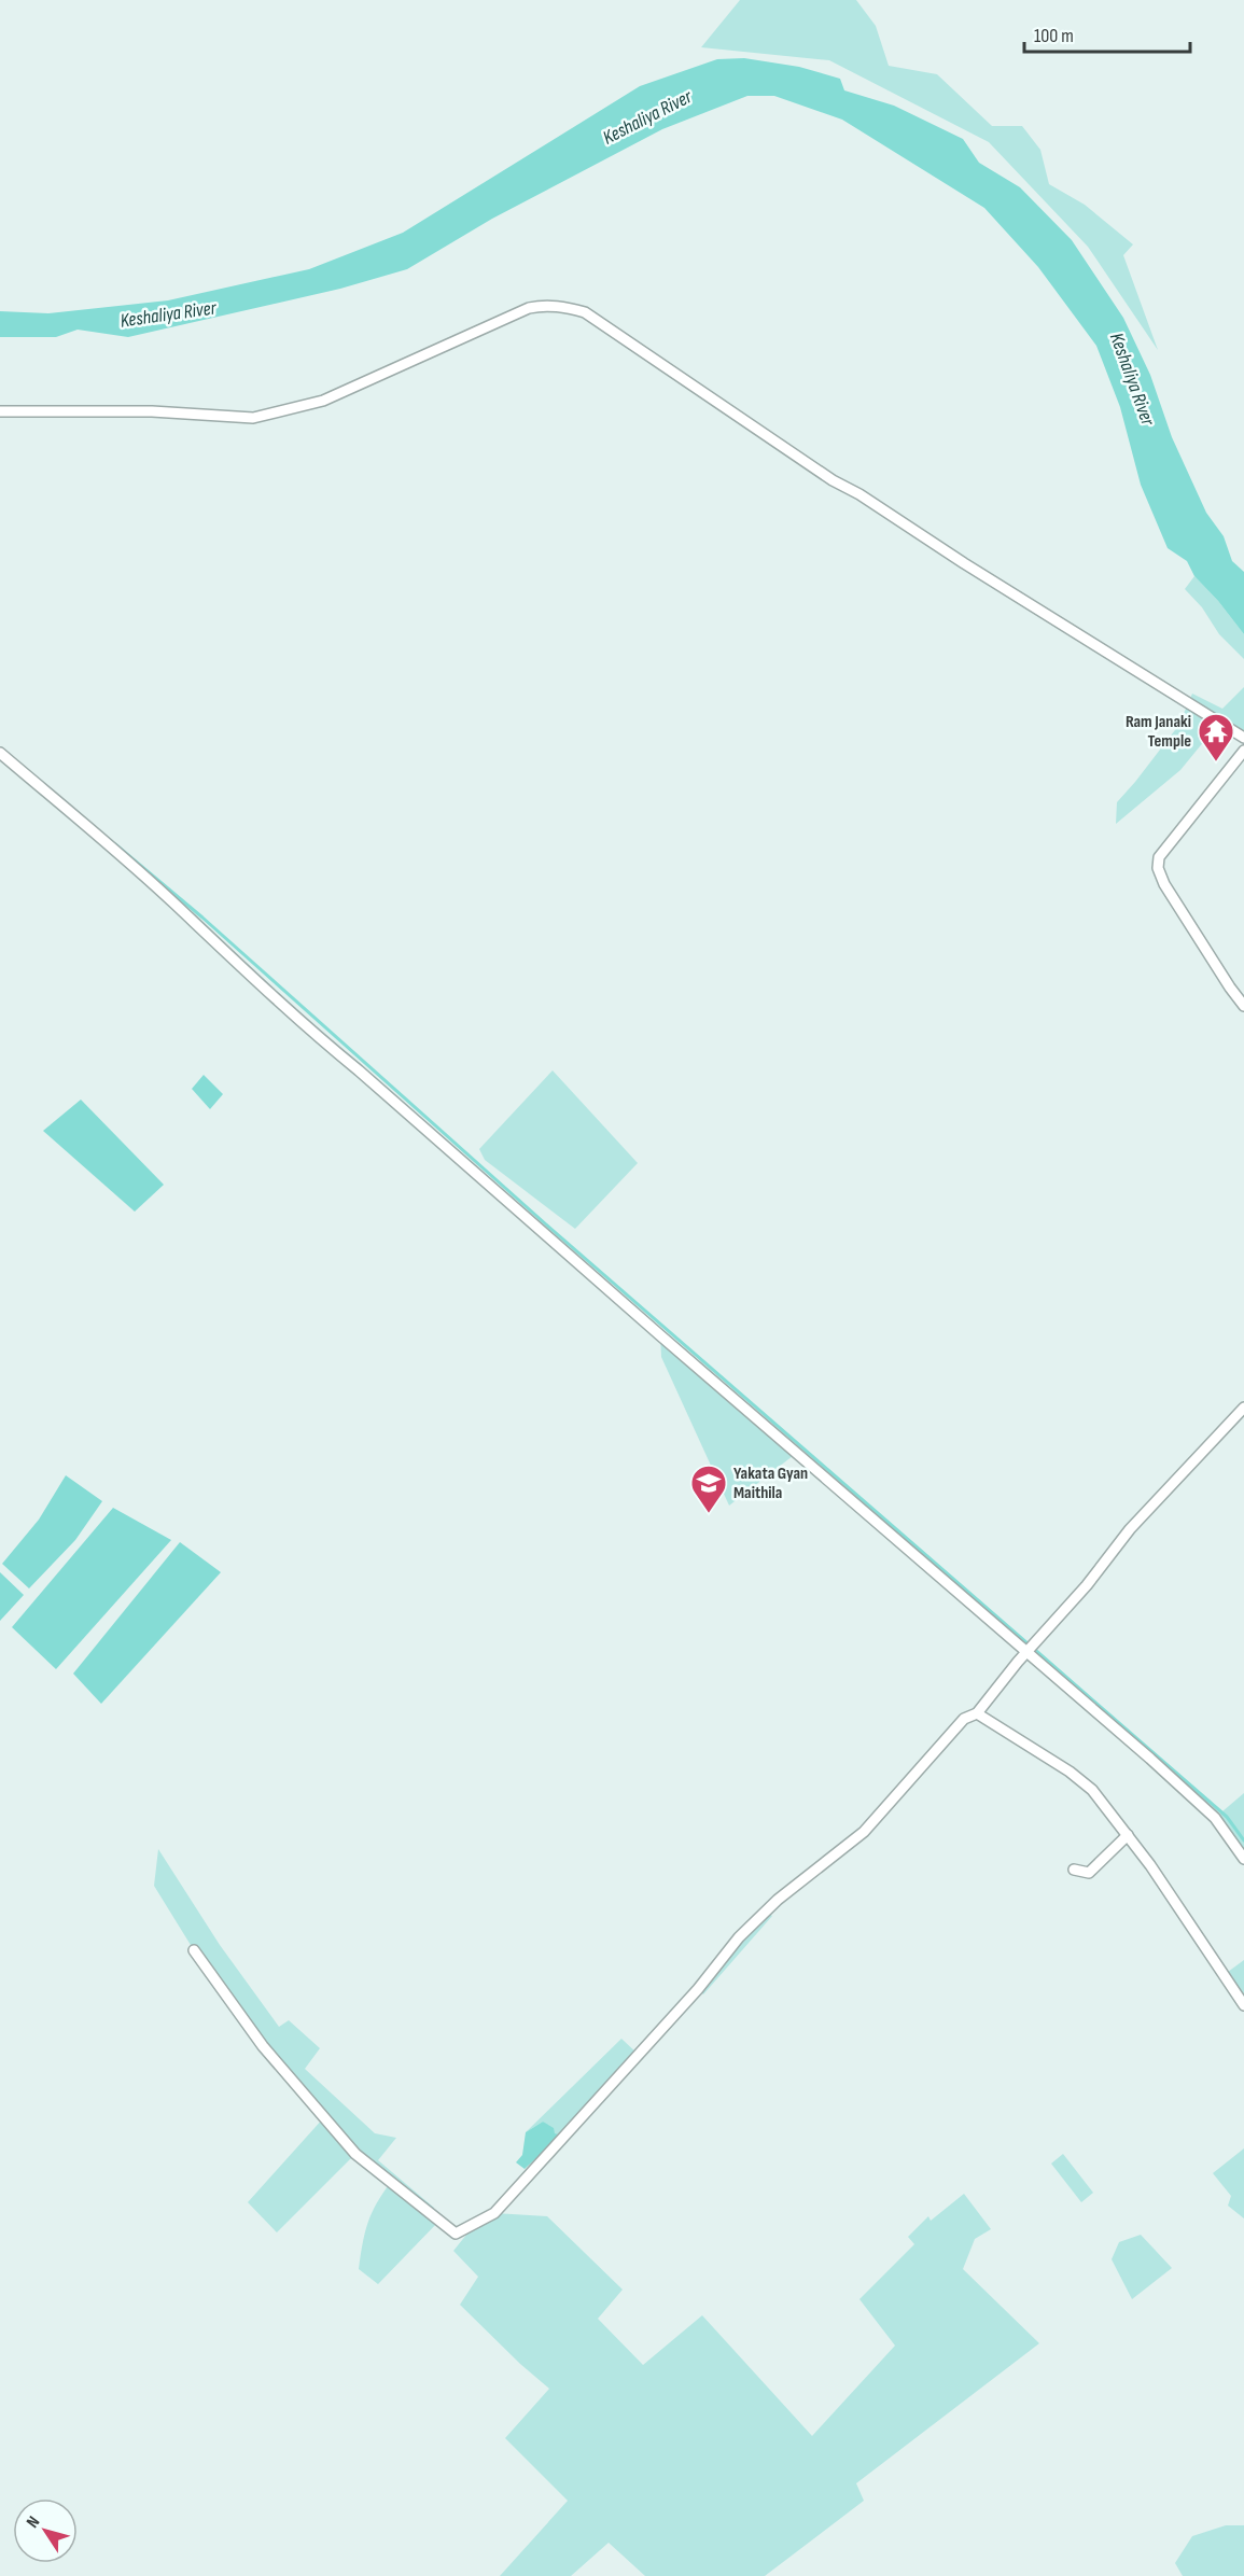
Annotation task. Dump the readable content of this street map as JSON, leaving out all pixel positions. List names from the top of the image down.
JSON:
{
  "water": ["Keshaliya River"],
  "places": {
    "temple": ["Ram Janaki Temple"],
    "school or university": ["Yakata Gyan Maithila"]
  },
  "scale_bar": "100 m",
  "north": "top left"
}
